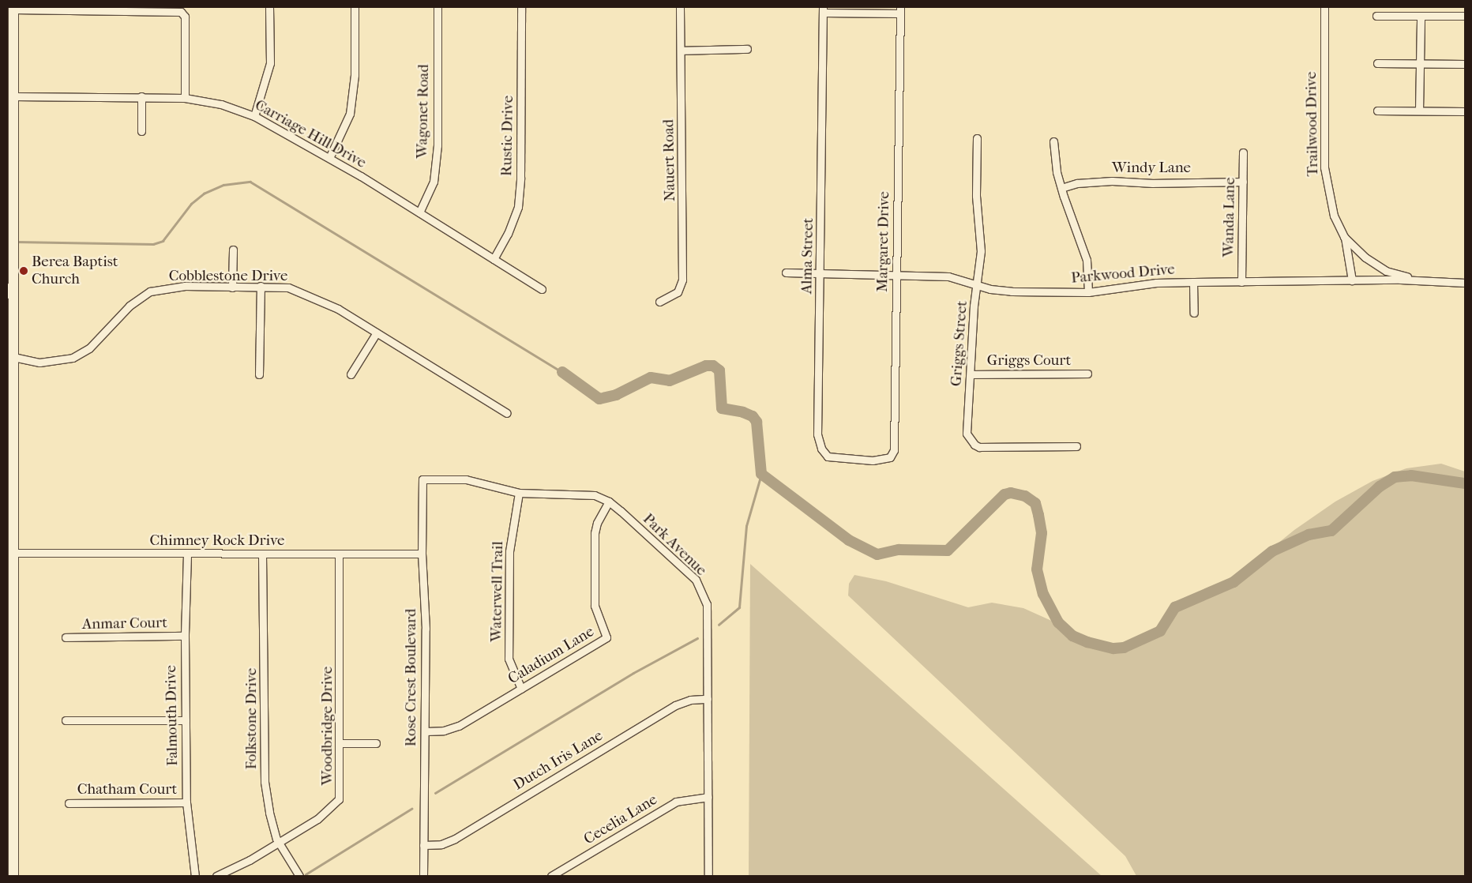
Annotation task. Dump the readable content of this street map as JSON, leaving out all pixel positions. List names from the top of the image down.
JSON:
{
  "streets": {
    "street": [
      "Wagonet Road",
      "Trailwood Drive",
      "Carriage Hill Drive",
      "Rustic Drive",
      "Nauert Road",
      "Windy Lane",
      "Wanda Lane",
      "Margaret Drive",
      "Alma Street",
      "Parkwood Drive",
      "Cobblestone Drive",
      "Griggs Street",
      "Griggs Court",
      "Chimney Rock Drive",
      "Park Avenue",
      "Waterwell Trail",
      "Anmar Court",
      "Caladium Lane",
      "Rose Crest Boulevard",
      "Falmouth Drive",
      "Folkstone Drive",
      "Woodbridge Drive",
      "Dutch Iris Lane",
      "Chatham Court",
      "Cecelia Lane"
    ]
  },
  "crossings": [
    ["Wagonet Road", "Carriage Hill Drive"],
    ["Trailwood Drive", "Parkwood Drive"],
    ["Carriage Hill Drive", "Rustic Drive"],
    ["Windy Lane", "Wanda Lane"],
    ["Wanda Lane", "Parkwood Drive"],
    ["Margaret Drive", "Alma Street"],
    ["Margaret Drive", "Parkwood Drive"],
    ["Alma Street", "Parkwood Drive"],
    ["Parkwood Drive", "Griggs Street"],
    ["Griggs Street", "Griggs Court"],
    ["Chimney Rock Drive", "Rose Crest Boulevard"],
    ["Chimney Rock Drive", "Falmouth Drive"],
    ["Chimney Rock Drive", "Folkstone Drive"],
    ["Chimney Rock Drive", "Woodbridge Drive"],
    ["Park Avenue", "Waterwell Trail"],
    ["Park Avenue", "Caladium Lane"],
    ["Park Avenue", "Rose Crest Boulevard"],
    ["Park Avenue", "Dutch Iris Lane"],
    ["Park Avenue", "Cecelia Lane"],
    ["Waterwell Trail", "Caladium Lane"],
    ["Anmar Court", "Falmouth Drive"],
    ["Caladium Lane", "Rose Crest Boulevard"],
    ["Rose Crest Boulevard", "Dutch Iris Lane"],
    ["Falmouth Drive", "Chatham Court"],
    ["Folkstone Drive", "Woodbridge Drive"]
  ],
  "places": ["Berea Baptist Church"]
}
